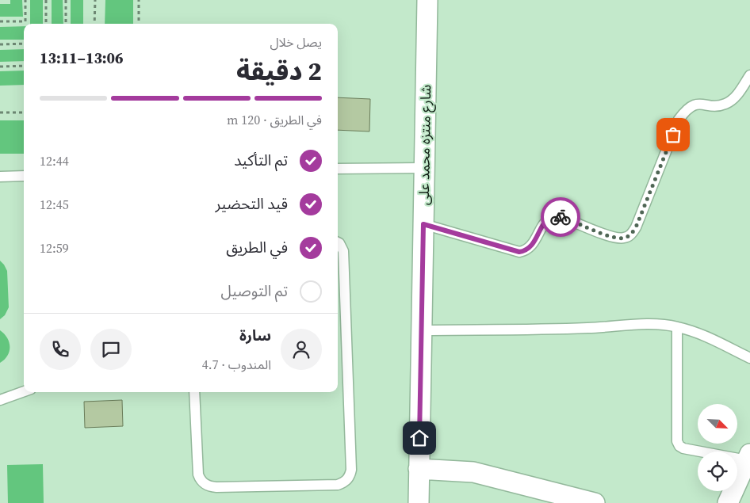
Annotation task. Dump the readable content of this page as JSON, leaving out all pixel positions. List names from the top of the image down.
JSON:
{
  "streets": {
    "street": ["شارع منتزه محمد على"]
  },
  "north": "bottom right",
  "page": {
    "heading": ["2 دقيقة", "يصل خلال", "13:06–13:11"],
    "panel": ["سارة", "المندوب · 4.7"],
    "bar": "في الطريق · 120 m",
    "list": [
      ["تم التأكيد", "12:44"],
      ["قيد التحضير", "12:45"],
      ["في الطريق", "12:59"],
      "تم التوصيل"
    ]
  }
}
